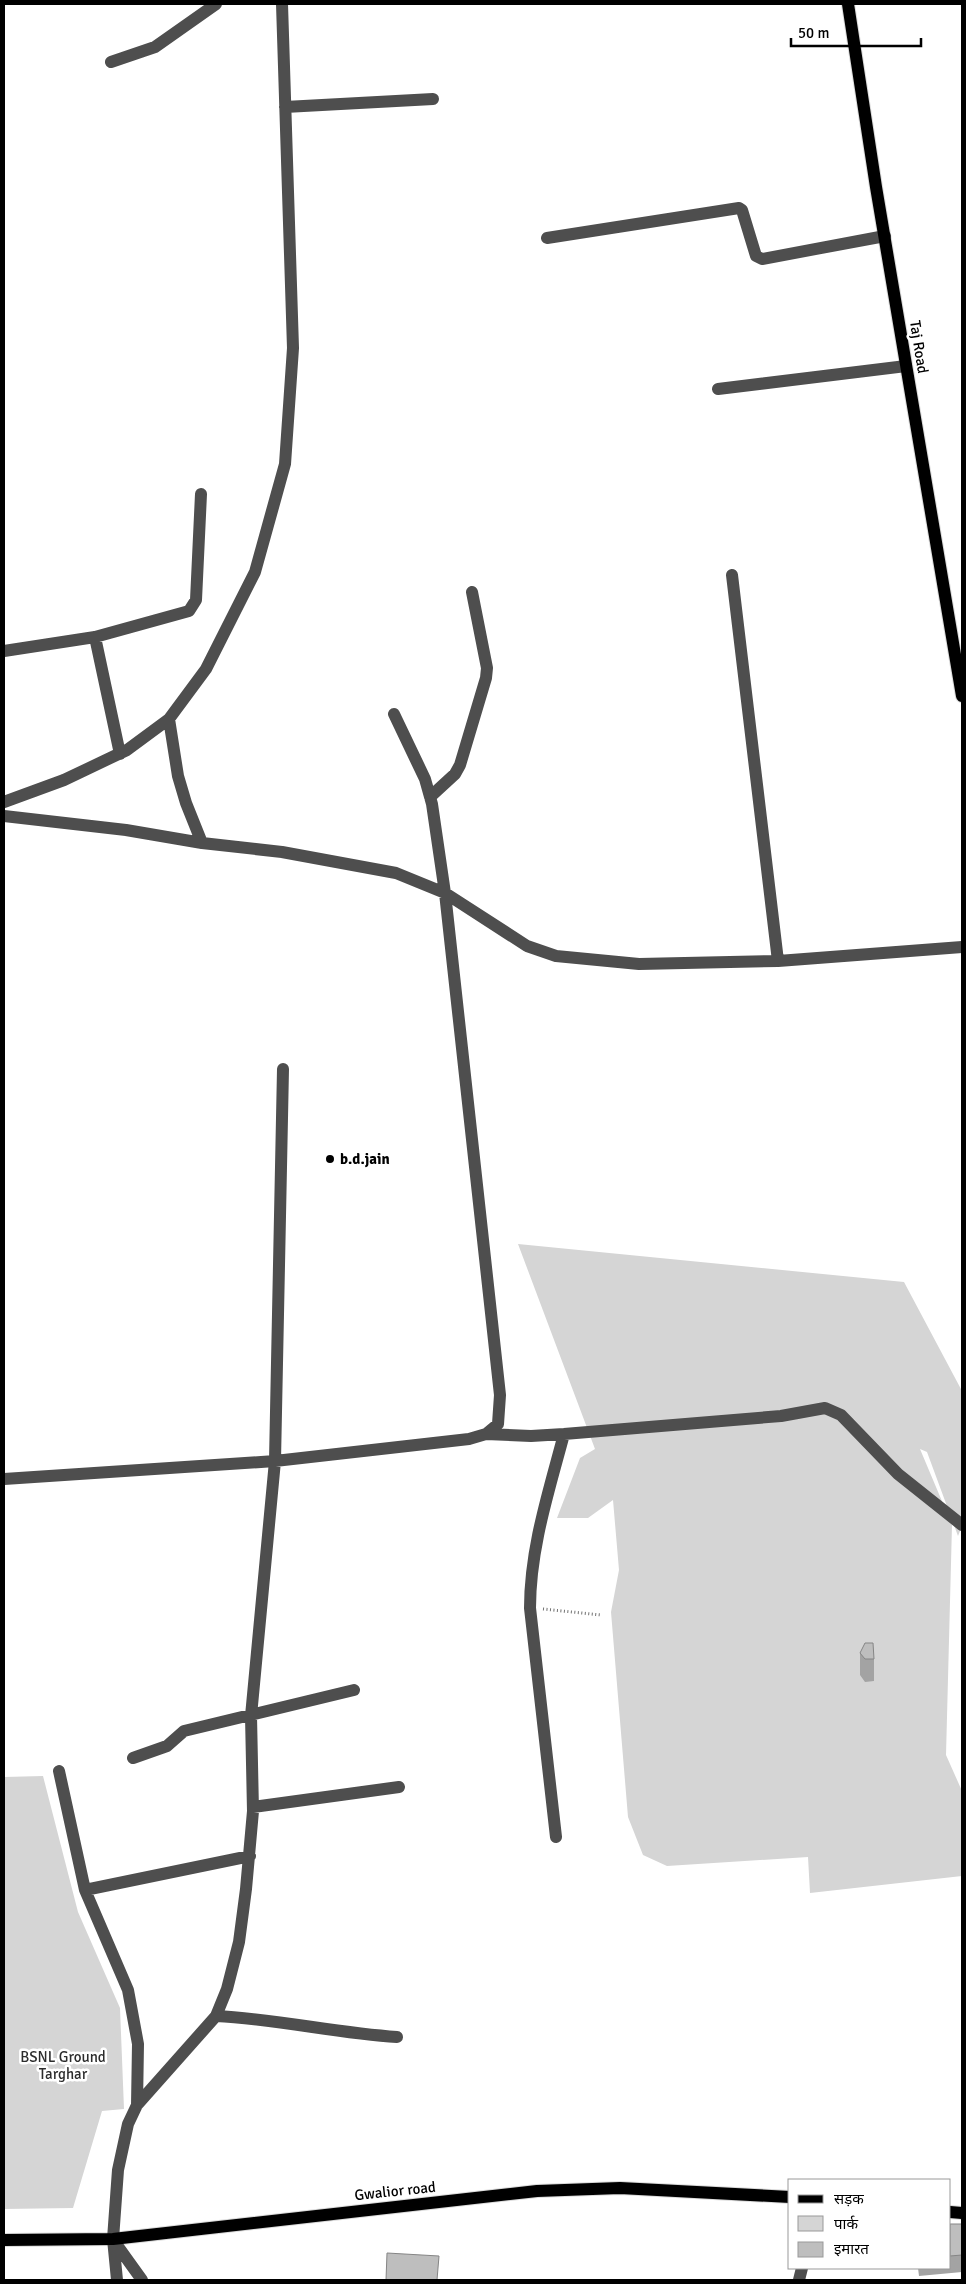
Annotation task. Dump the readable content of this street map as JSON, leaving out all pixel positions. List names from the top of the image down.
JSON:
{
  "streets": {
    "main road": ["Taj Road", "Gwalior road"]
  },
  "parks": ["BSNL Ground Targhar"],
  "places": ["b.d.jain"],
  "legend": ["सड़क", "पार्क", "इमारत"],
  "scale_bar": "50 m"
}
